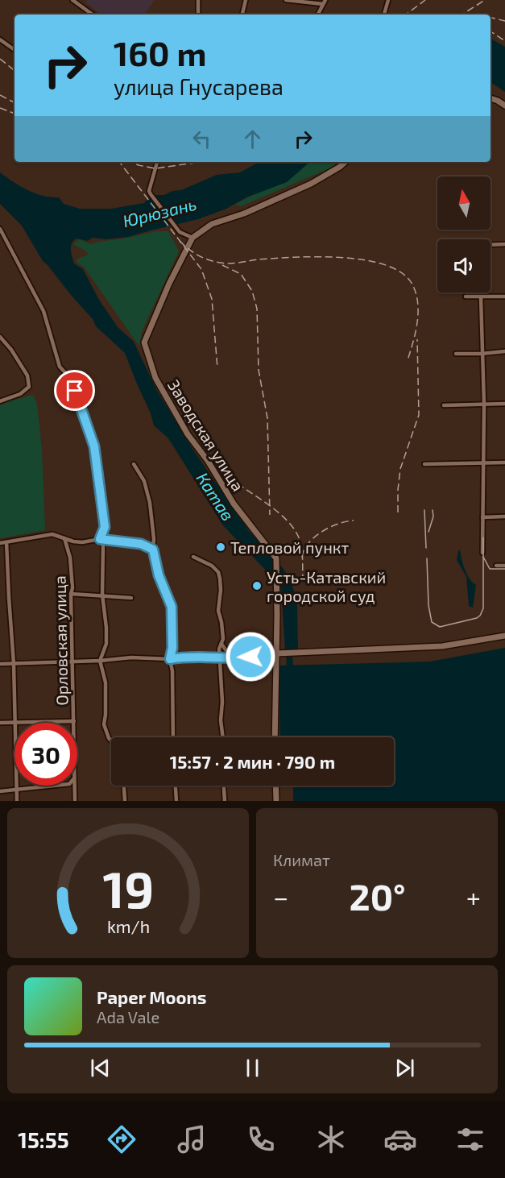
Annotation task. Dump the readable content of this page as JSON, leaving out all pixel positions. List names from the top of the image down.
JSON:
{
  "streets": {
    "street": ["Заводская улица", "Орловская улица"]
  },
  "water": ["Юрюзань", "Катав"],
  "places": ["Тепловой пункт", "Усть-Катавский городской суд"],
  "north": "top",
  "page": {
    "turn": ["160 m", "улица Гнусарева"],
    "limit": "30",
    "trip": "15:57 · 2 мин · 790 m",
    "tile": "Климат",
    "heat": ["−", "20°", "+"],
    "song": ["Paper Moons", "Ada Vale"],
    "tabs": "15:55",
    "gauge": ["19", "km/h"]
  }
}
